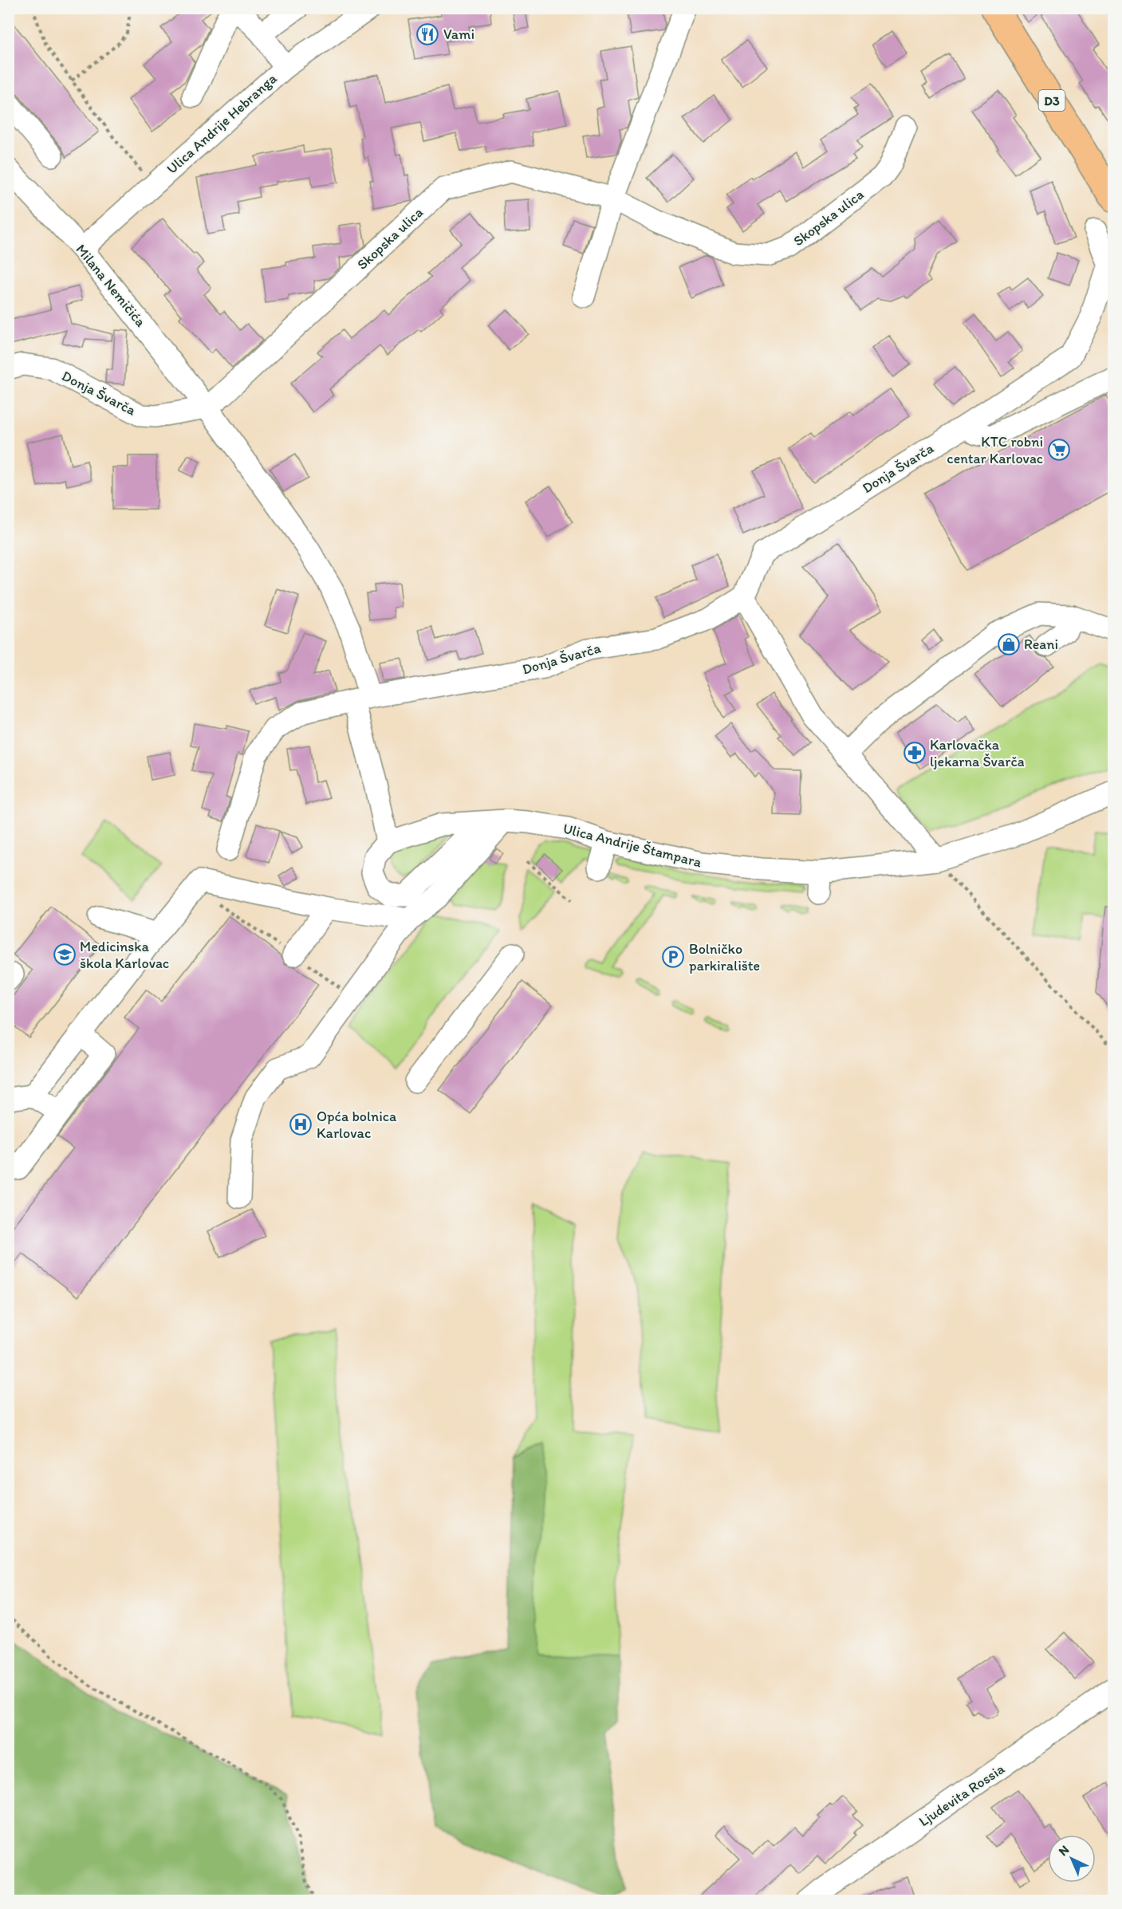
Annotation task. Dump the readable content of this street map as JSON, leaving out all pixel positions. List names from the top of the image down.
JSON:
{
  "streets": {
    "main road": ["D3"],
    "street": [
      "Ulica Andrije Hebranga",
      "Skopska ulica",
      "Milana Nemičića",
      "Donja Švarča",
      "Ulica Andrije Štampara",
      "Ljudevita Rossia"
    ]
  },
  "crossings": [
    ["Ulica Andrije Hebranga", "Milana Nemičića"],
    ["Skopska ulica", "Milana Nemičića"],
    ["Skopska ulica", "Donja Švarča"],
    ["Milana Nemičića", "Donja Švarča"]
  ],
  "places": {
    "restaurant": ["Vami"],
    "supermarket": ["KTC robni centar Karlovac"],
    "shop": ["Reani"],
    "pharmacy": ["Karlovačka ljekarna Švarča"],
    "school or university": ["Medicinska škola Karlovac"],
    "parking": ["Bolničko parkiralište"],
    "hospital": ["Opća bolnica Karlovac"]
  },
  "north": "top left"
}
